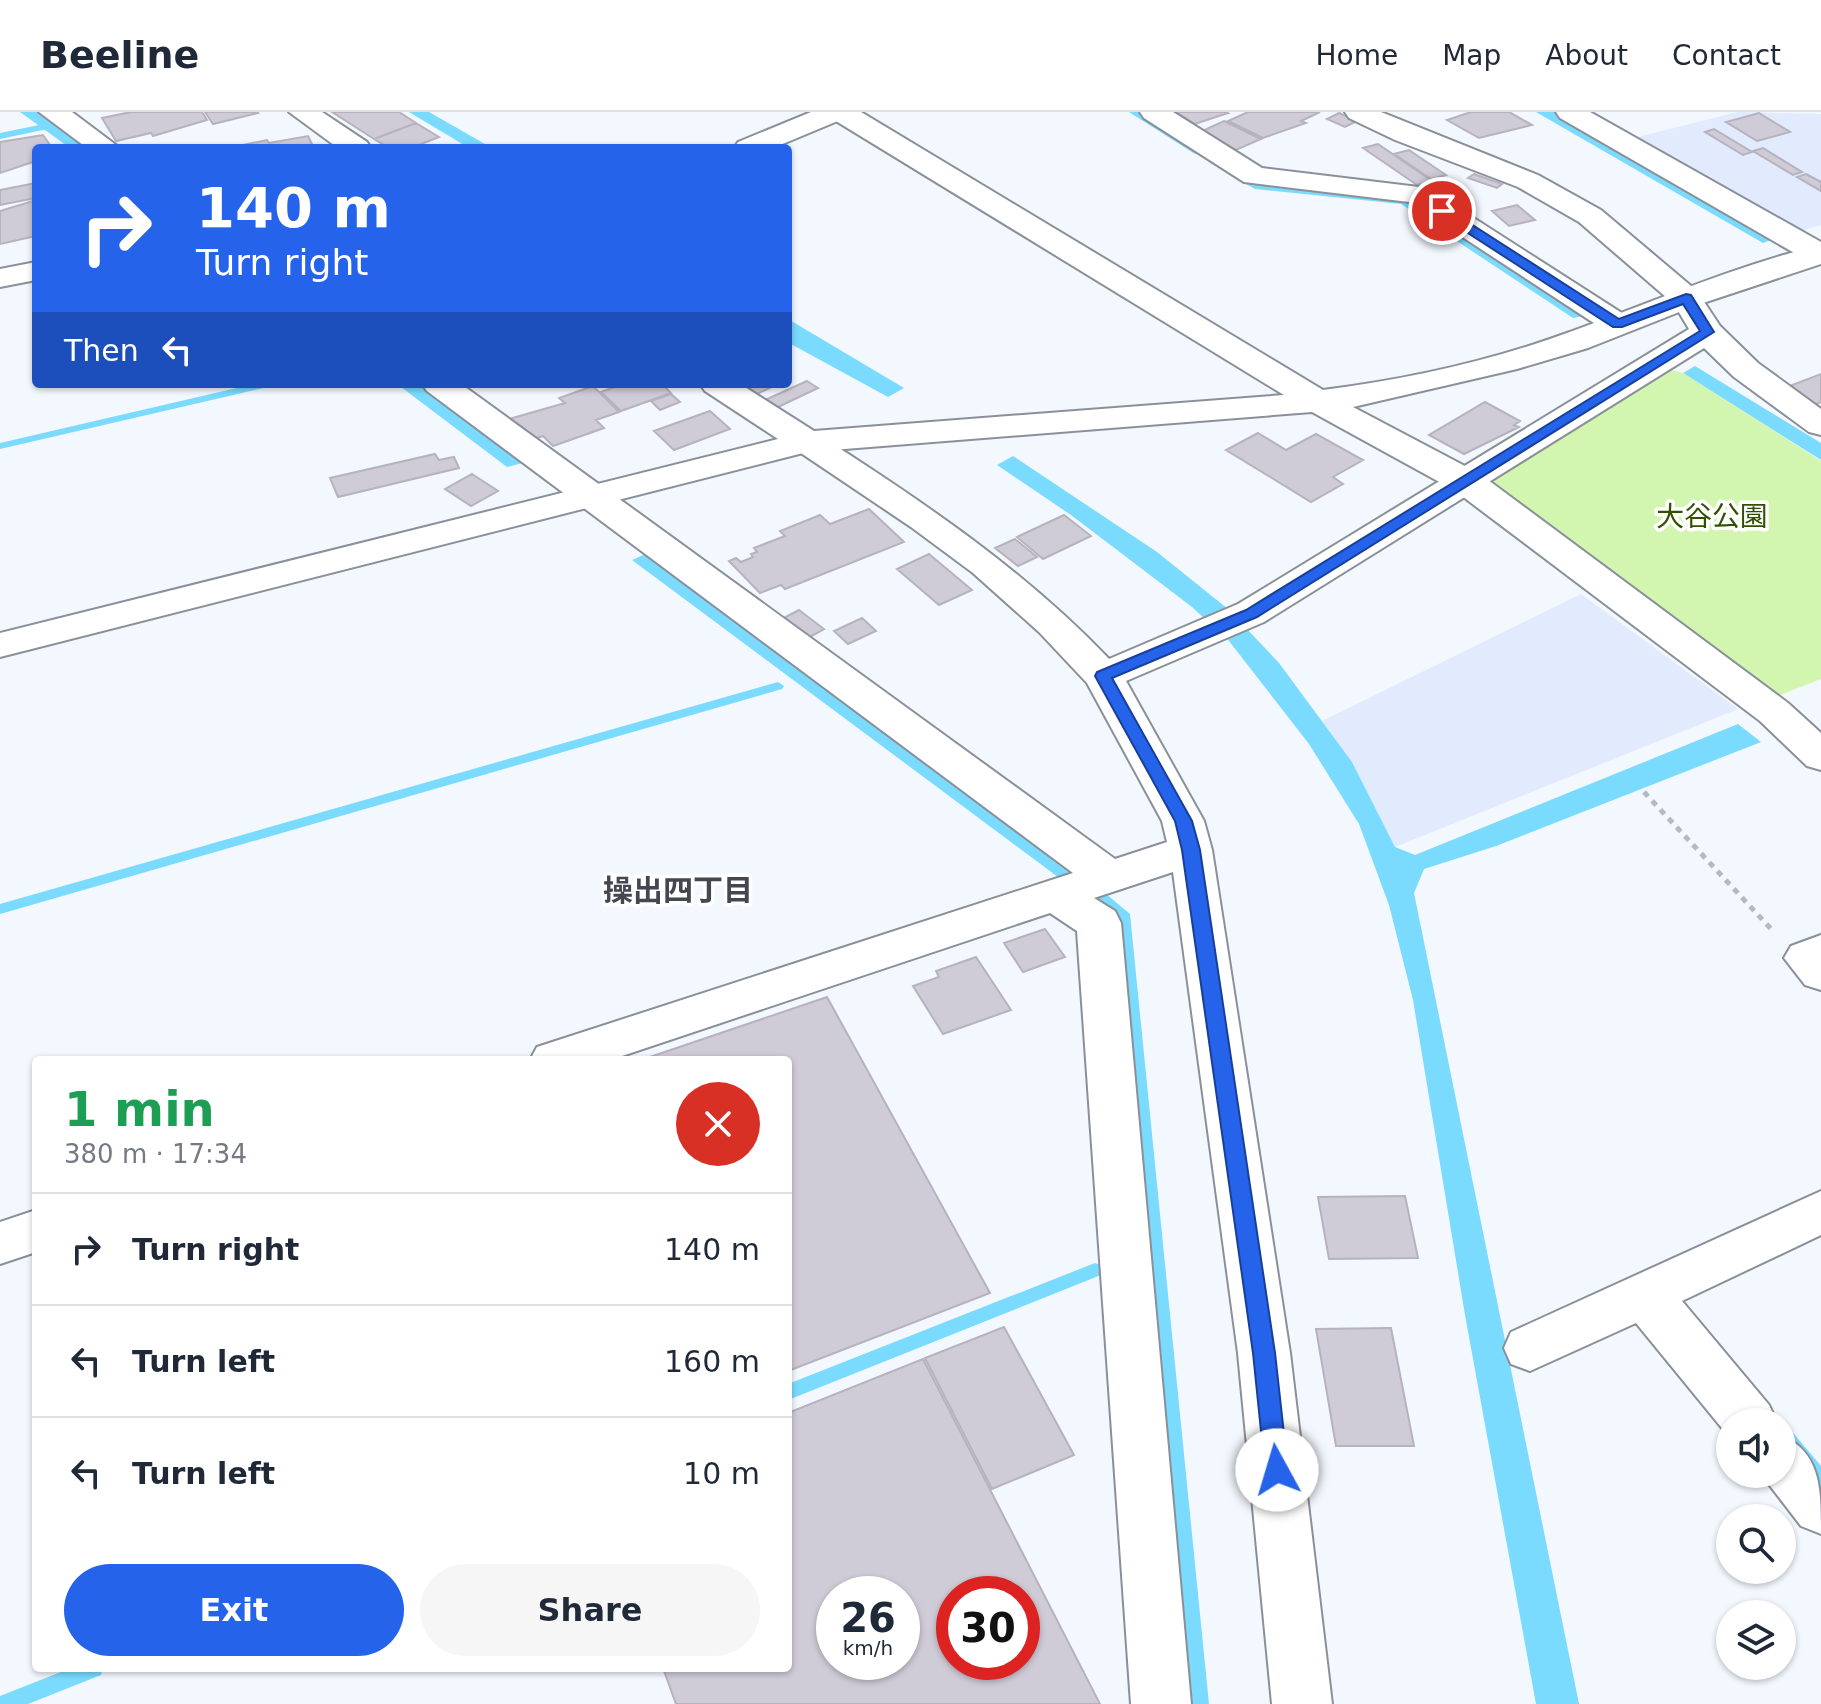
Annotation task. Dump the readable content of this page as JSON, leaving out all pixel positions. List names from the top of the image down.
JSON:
{
  "districts": ["操出四丁目"],
  "parks": ["大谷公園"],
  "page": {
    "header": "Beeline",
    "nav": [
      "Home",
      "Map",
      "About",
      "Contact"
    ],
    "turn": ["140 m", "Turn right"],
    "then": "Then",
    "heading": ["1 min", "380 m · 17:34"],
    "list": [
      {
        "name": "Turn right",
        "value": "140 m"
      },
      {
        "name": "Turn left",
        "value": "160 m"
      },
      {
        "name": "Turn left",
        "value": "10 m"
      }
    ],
    "buttons": ["Exit", "Share"],
    "speed": "26 km/h",
    "limit": "30"
  }
}
